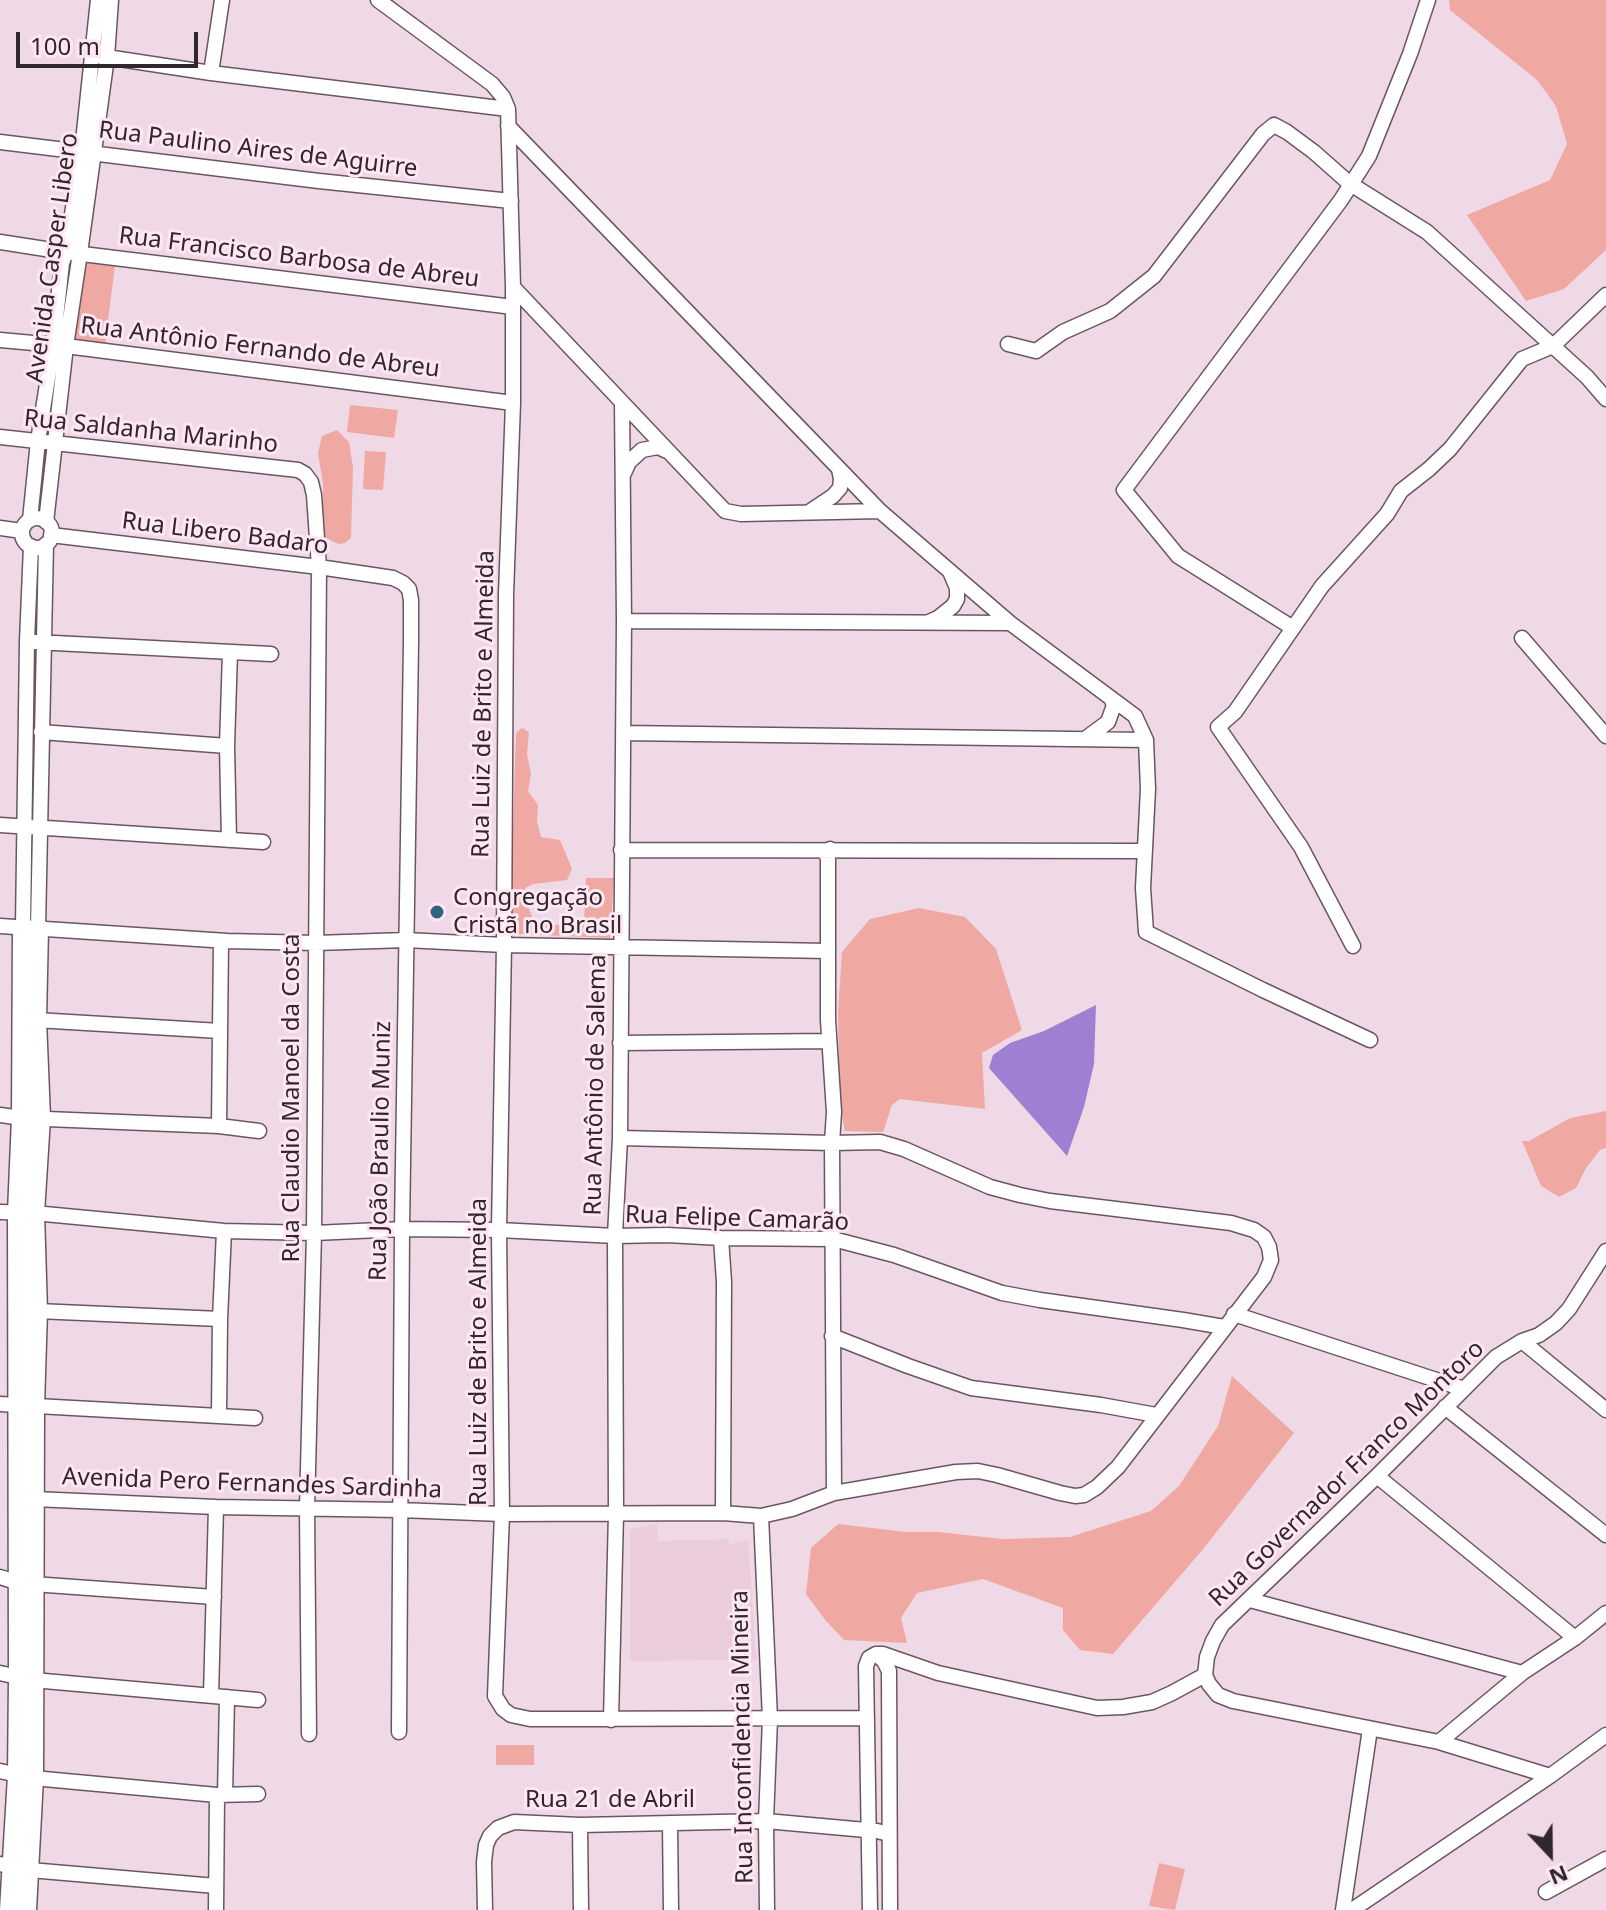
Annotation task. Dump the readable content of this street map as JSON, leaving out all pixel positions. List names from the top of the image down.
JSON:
{
  "streets": {
    "street": [
      "Rua Paulino Aires de Aguirre",
      "Avenida Casper Libero",
      "Rua Francisco Barbosa de Abreu",
      "Rua Antônio Fernando de Abreu",
      "Rua Saldanha Marinho",
      "Rua Libero Badaro",
      "Rua Luiz de Brito e Almeida",
      "Rua Antônio de Salema",
      "Rua Claudio Manoel da Costa",
      "Rua João Braulio Muniz",
      "Rua Felipe Camarão",
      "Rua Governador Franco Montoro",
      "Avenida Pero Fernandes Sardinha",
      "Rua Inconfidencia Mineira",
      "Rua 21 de Abril"
    ]
  },
  "crossings": [
    ["Rua Paulino Aires de Aguirre", "Avenida Casper Libero"],
    ["Rua Paulino Aires de Aguirre", "Rua Luiz de Brito e Almeida"],
    ["Avenida Casper Libero", "Rua Francisco Barbosa de Abreu"],
    ["Avenida Casper Libero", "Rua Antônio Fernando de Abreu"],
    ["Avenida Casper Libero", "Rua Saldanha Marinho"],
    ["Avenida Casper Libero", "Rua Libero Badaro"],
    ["Avenida Casper Libero", "Rua Felipe Camarão"],
    ["Avenida Casper Libero", "Avenida Pero Fernandes Sardinha"],
    ["Rua Francisco Barbosa de Abreu", "Rua Luiz de Brito e Almeida"],
    ["Rua Antônio Fernando de Abreu", "Rua Luiz de Brito e Almeida"],
    ["Rua Saldanha Marinho", "Rua Claudio Manoel da Costa"],
    ["Rua Libero Badaro", "Rua Claudio Manoel da Costa"],
    ["Rua Libero Badaro", "Rua João Braulio Muniz"],
    ["Rua Luiz de Brito e Almeida", "Rua Antônio de Salema"],
    ["Rua Luiz de Brito e Almeida", "Rua Felipe Camarão"],
    ["Rua Luiz de Brito e Almeida", "Avenida Pero Fernandes Sardinha"],
    ["Rua Antônio de Salema", "Rua Felipe Camarão"],
    ["Rua Antônio de Salema", "Avenida Pero Fernandes Sardinha"],
    ["Rua Claudio Manoel da Costa", "Rua Felipe Camarão"],
    ["Rua Claudio Manoel da Costa", "Avenida Pero Fernandes Sardinha"],
    ["Rua João Braulio Muniz", "Rua Felipe Camarão"],
    ["Rua João Braulio Muniz", "Avenida Pero Fernandes Sardinha"],
    ["Avenida Pero Fernandes Sardinha", "Rua Inconfidencia Mineira"],
    ["Rua Inconfidencia Mineira", "Rua 21 de Abril"]
  ],
  "places": ["Congregação Cristã no Brasil"],
  "scale_bar": "100 m",
  "north": "bottom"
}
